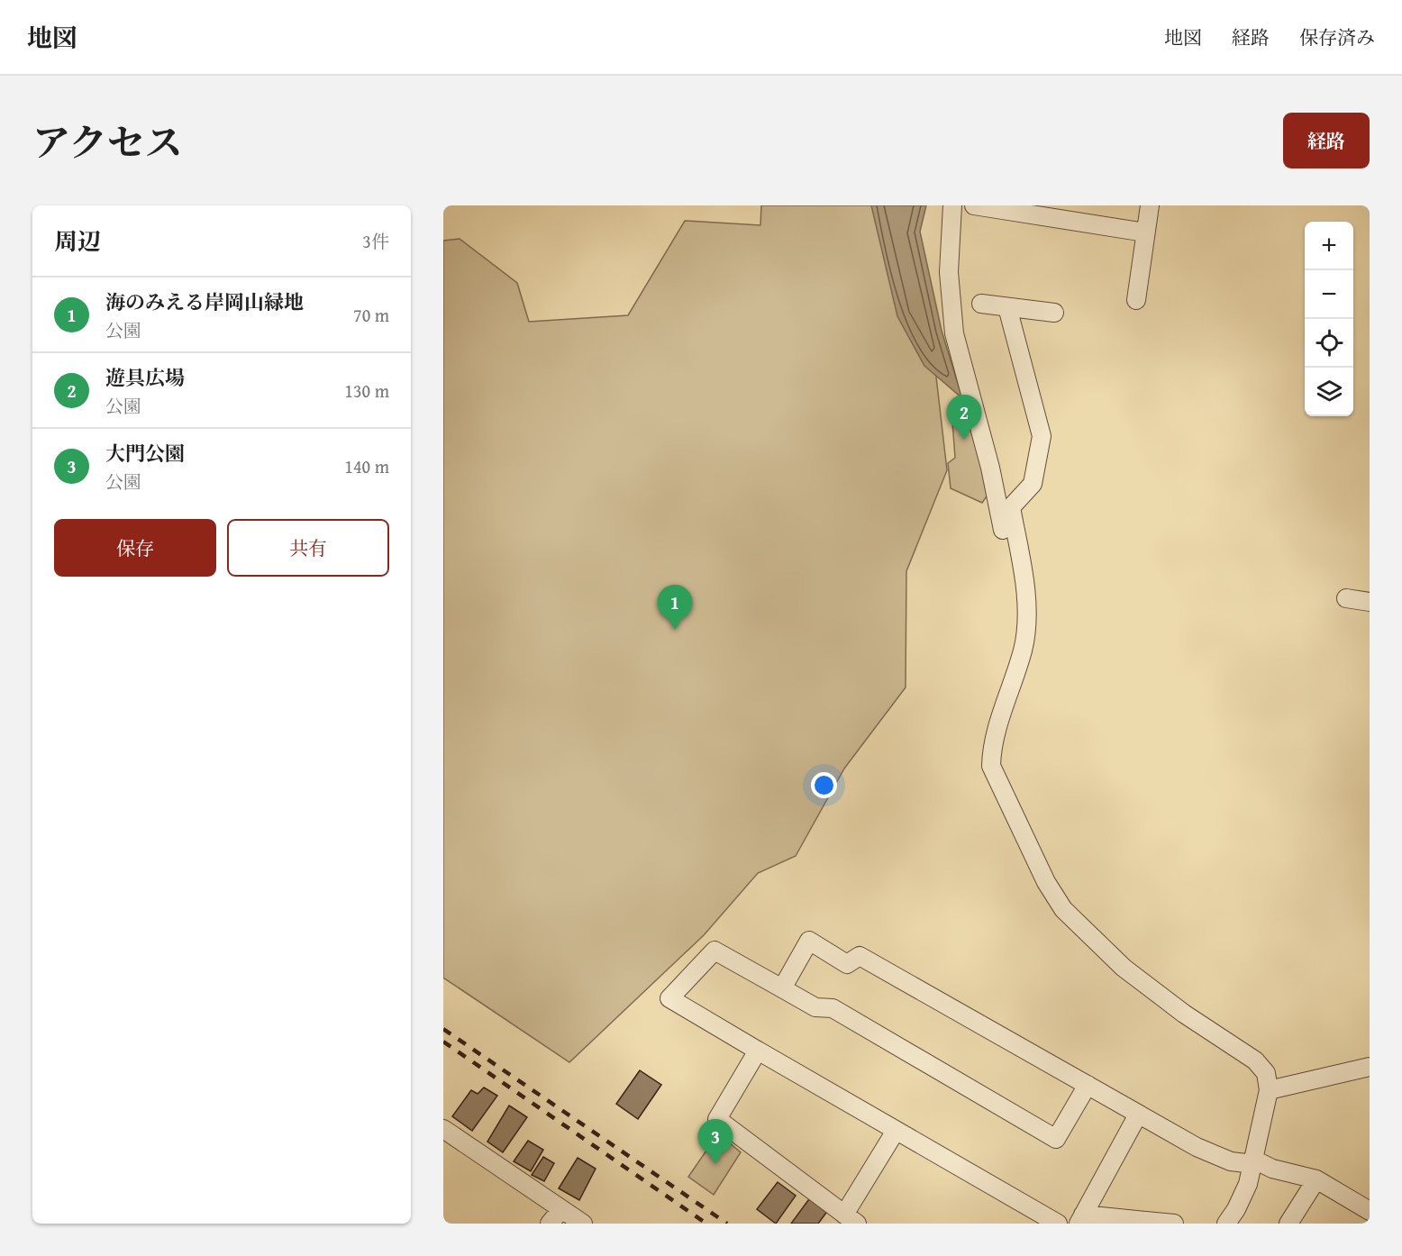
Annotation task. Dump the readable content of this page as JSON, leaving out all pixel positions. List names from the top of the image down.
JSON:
{
  "page": {
    "header": "地図",
    "nav": ["地図", "経路", "保存済み"],
    "title": "アクセス",
    "buttons": [
      "経路",
      ["保存", "共有"]
    ],
    "heading": ["周辺", "3件"],
    "map_buttons": ["+", "−"],
    "list": [
      {
        "mark": "1",
        "name": "海のみえる岸岡山緑地",
        "note": "公園",
        "value": "70 m"
      },
      {
        "mark": "2",
        "name": "遊具広場",
        "note": "公園",
        "value": "130 m"
      },
      {
        "mark": "3",
        "name": "大門公園",
        "note": "公園",
        "value": "140 m"
      }
    ],
    "pins": ["2", "1", "3"]
  }
}
